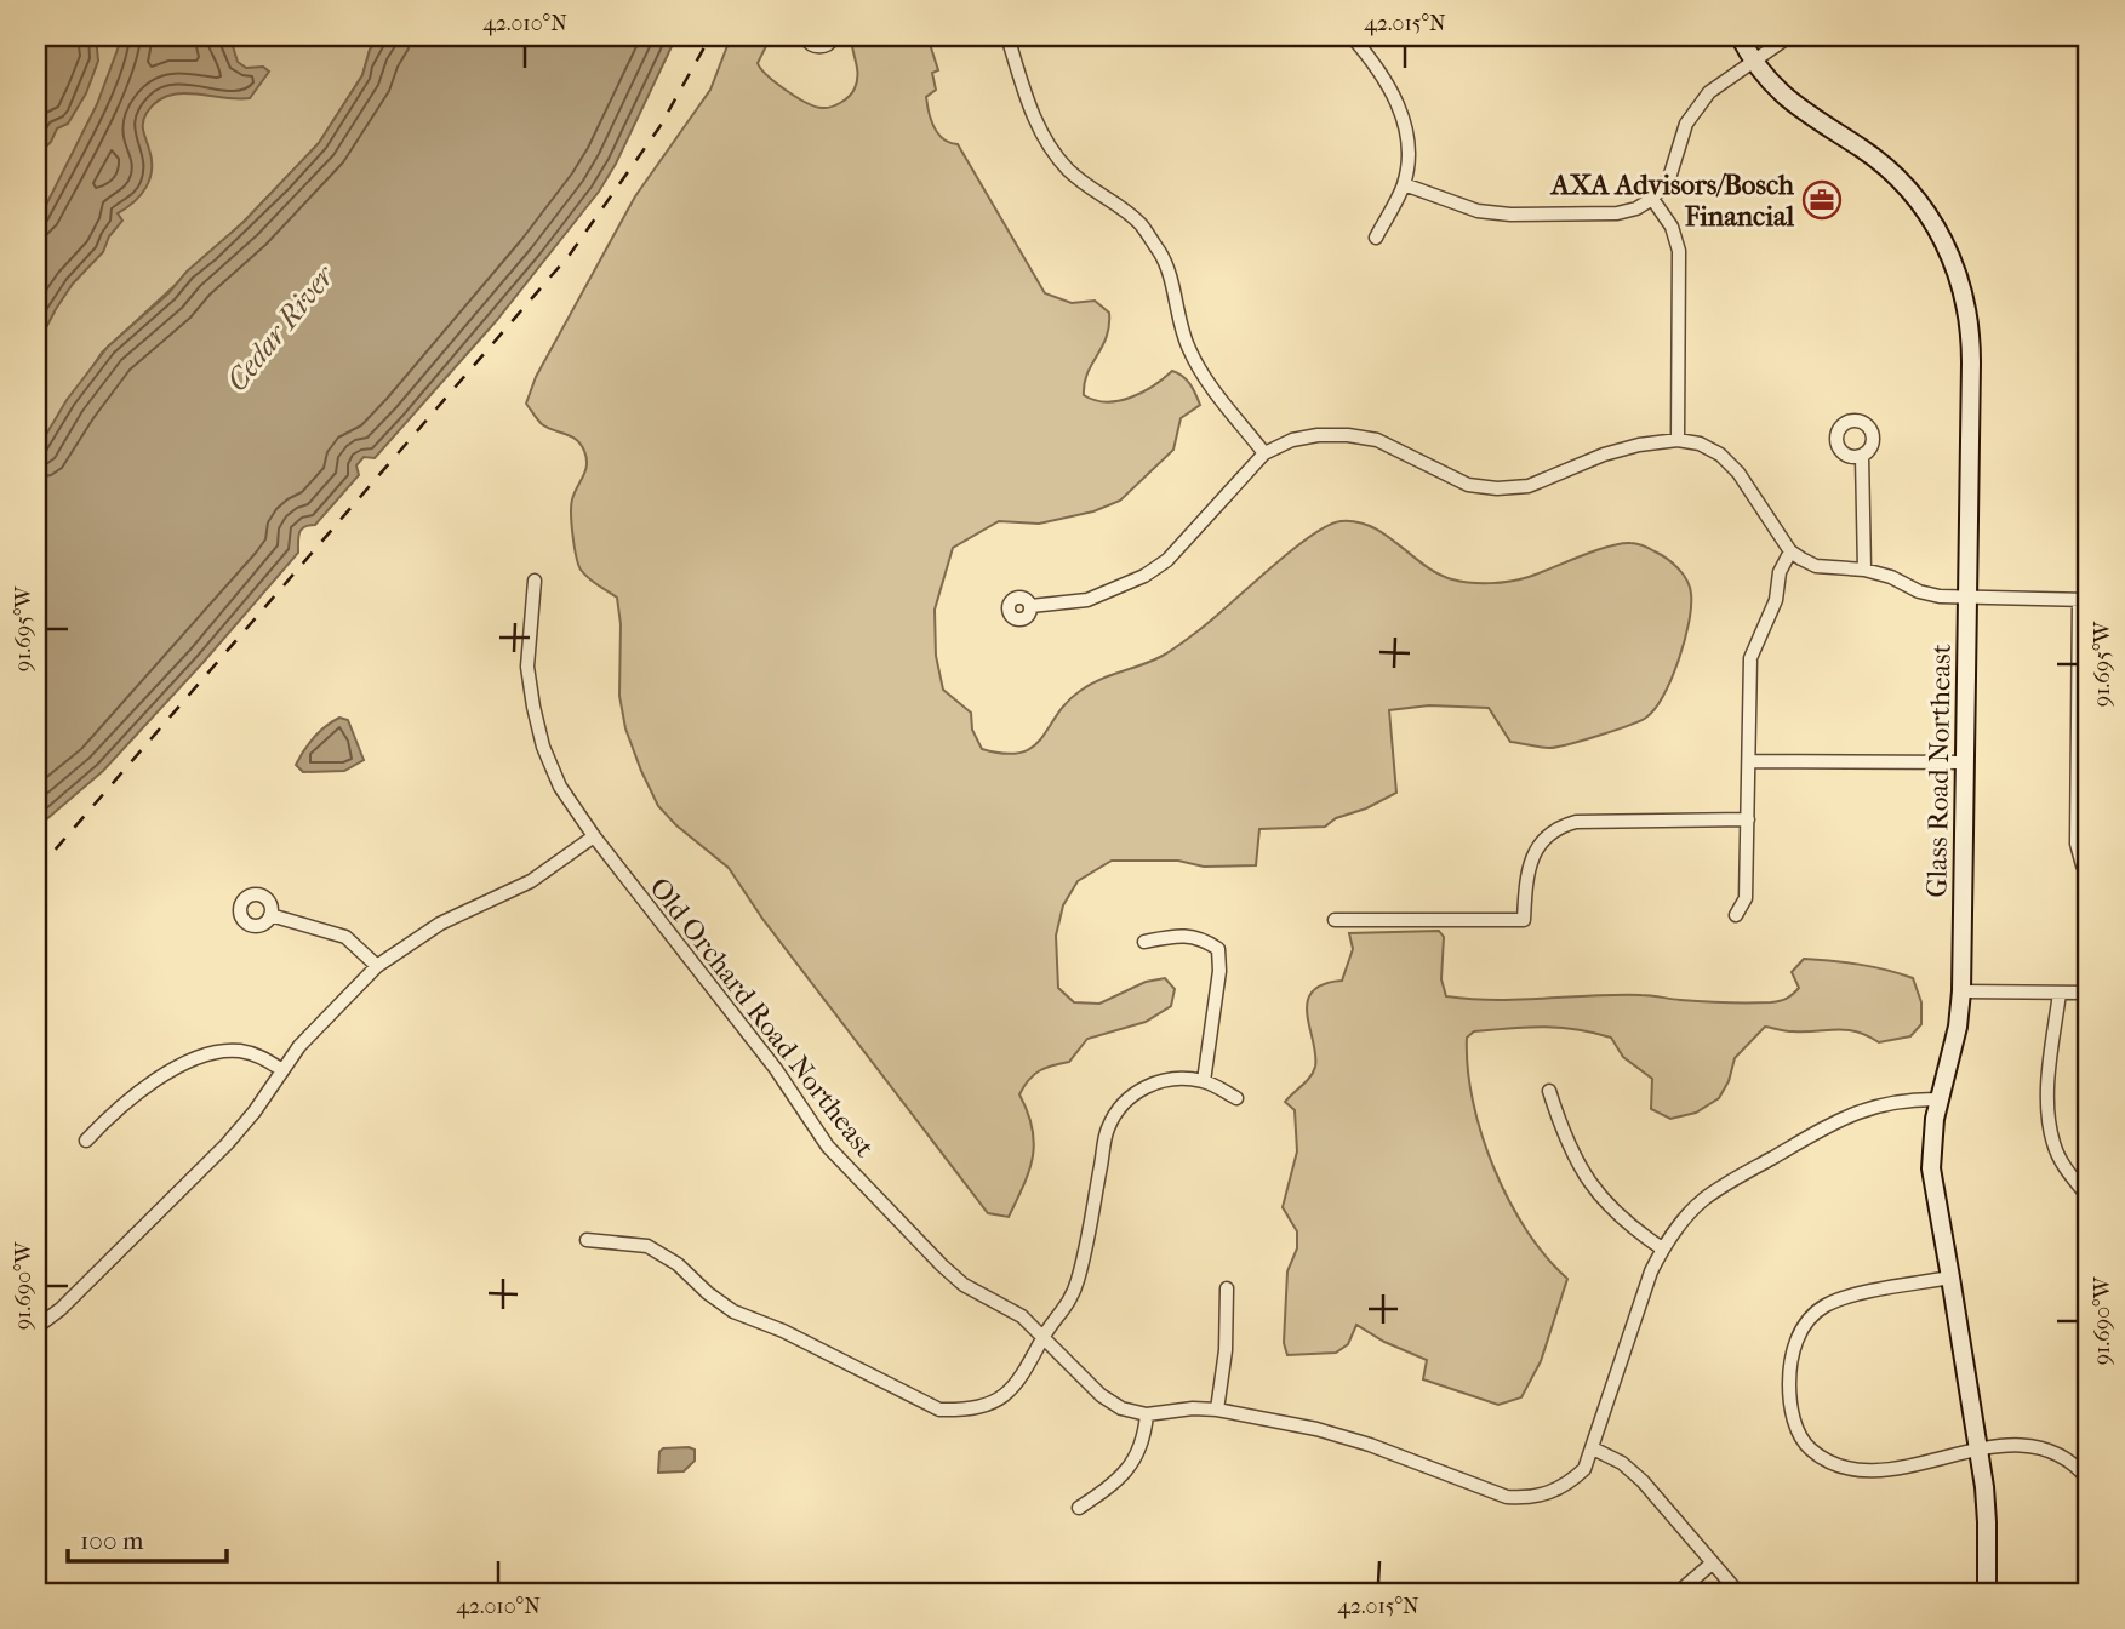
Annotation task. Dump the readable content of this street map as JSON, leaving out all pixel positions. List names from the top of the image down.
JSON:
{
  "streets": {
    "street": ["Glass Road Northeast", "Old Orchard Road Northeast"]
  },
  "crossings": [
    ["Glass Road Northeast", "Old Orchard Road Northeast"]
  ],
  "water": ["Cedar River"],
  "places": {
    "office": ["AXA Advisors/Bosch Financial"]
  },
  "scale_bar": "100 m",
  "coordinates": [
    "42.010°N",
    "42.015°N",
    "91.695°W",
    "91.690°W"
  ]
}
